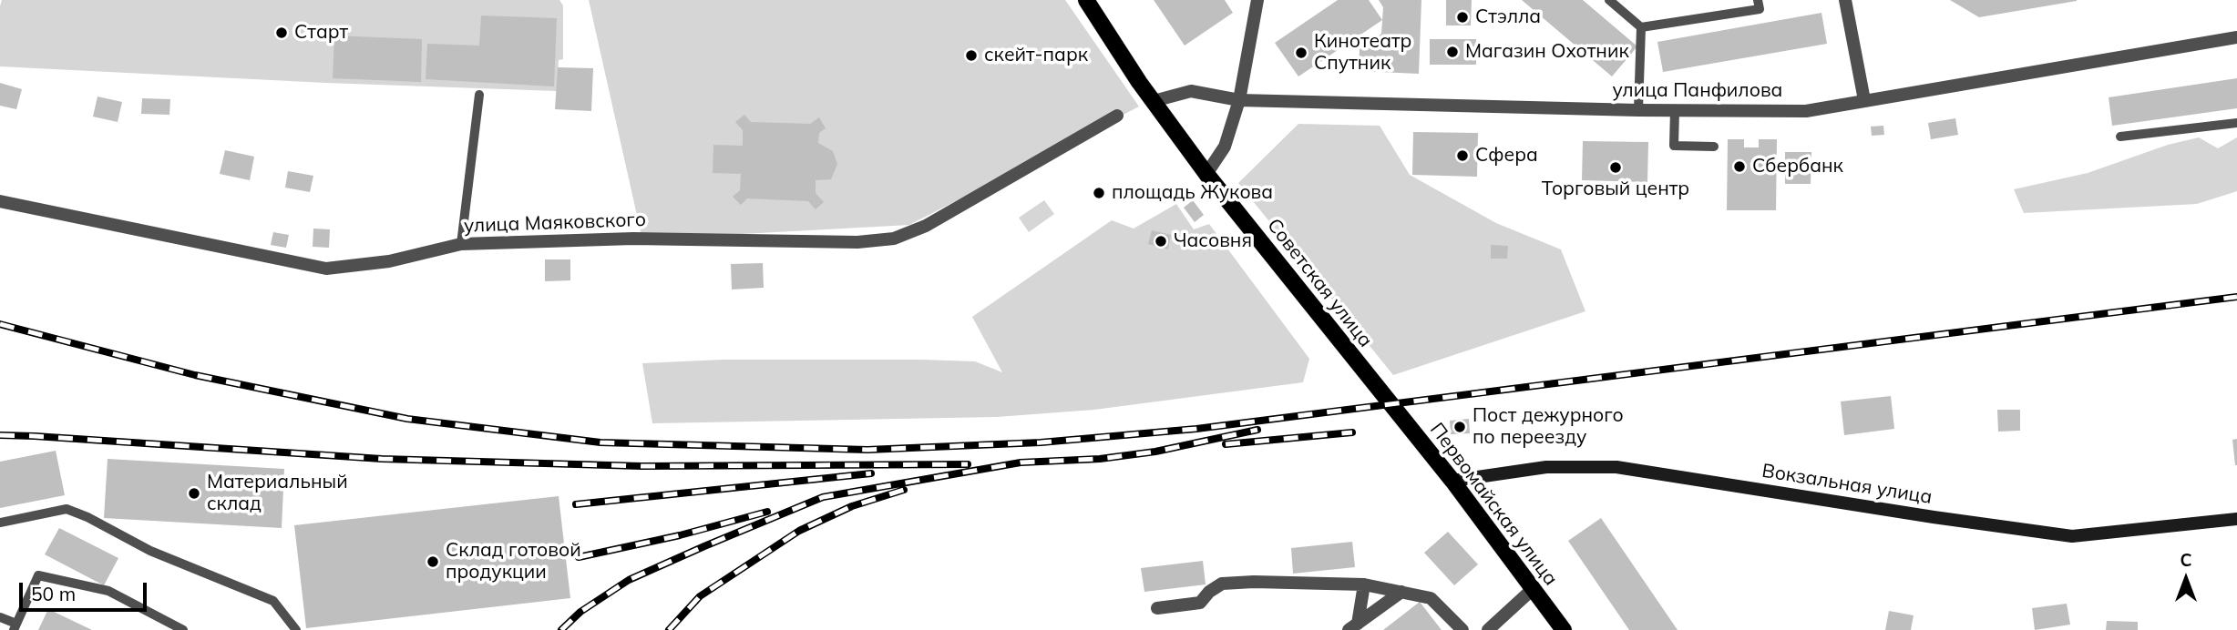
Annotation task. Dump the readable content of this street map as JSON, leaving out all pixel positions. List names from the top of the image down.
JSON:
{
  "streets": {
    "main road": ["Советская улица", "Вокзальная улица", "Первомайская улица"],
    "street": ["улица Панфилова", "улица Маяковского"]
  },
  "crossings": [
    ["улица Панфилова", "Советская улица"],
    ["Советская улица", "Первомайская улица"],
    ["Вокзальная улица", "Первомайская улица"]
  ],
  "places": [
    "Стэлла",
    "Старт",
    "Магазин Охотник",
    "Кинотеатр Спутник",
    "скейт-парк",
    "Сфера",
    "Сбербанк",
    "Торговый центр",
    "площадь Жукова",
    "Часовня",
    "Пост дежурного по переезду",
    "Материальный склад",
    "Склад готовой продукции"
  ],
  "scale_bar": "50 m",
  "north": "top"
}
